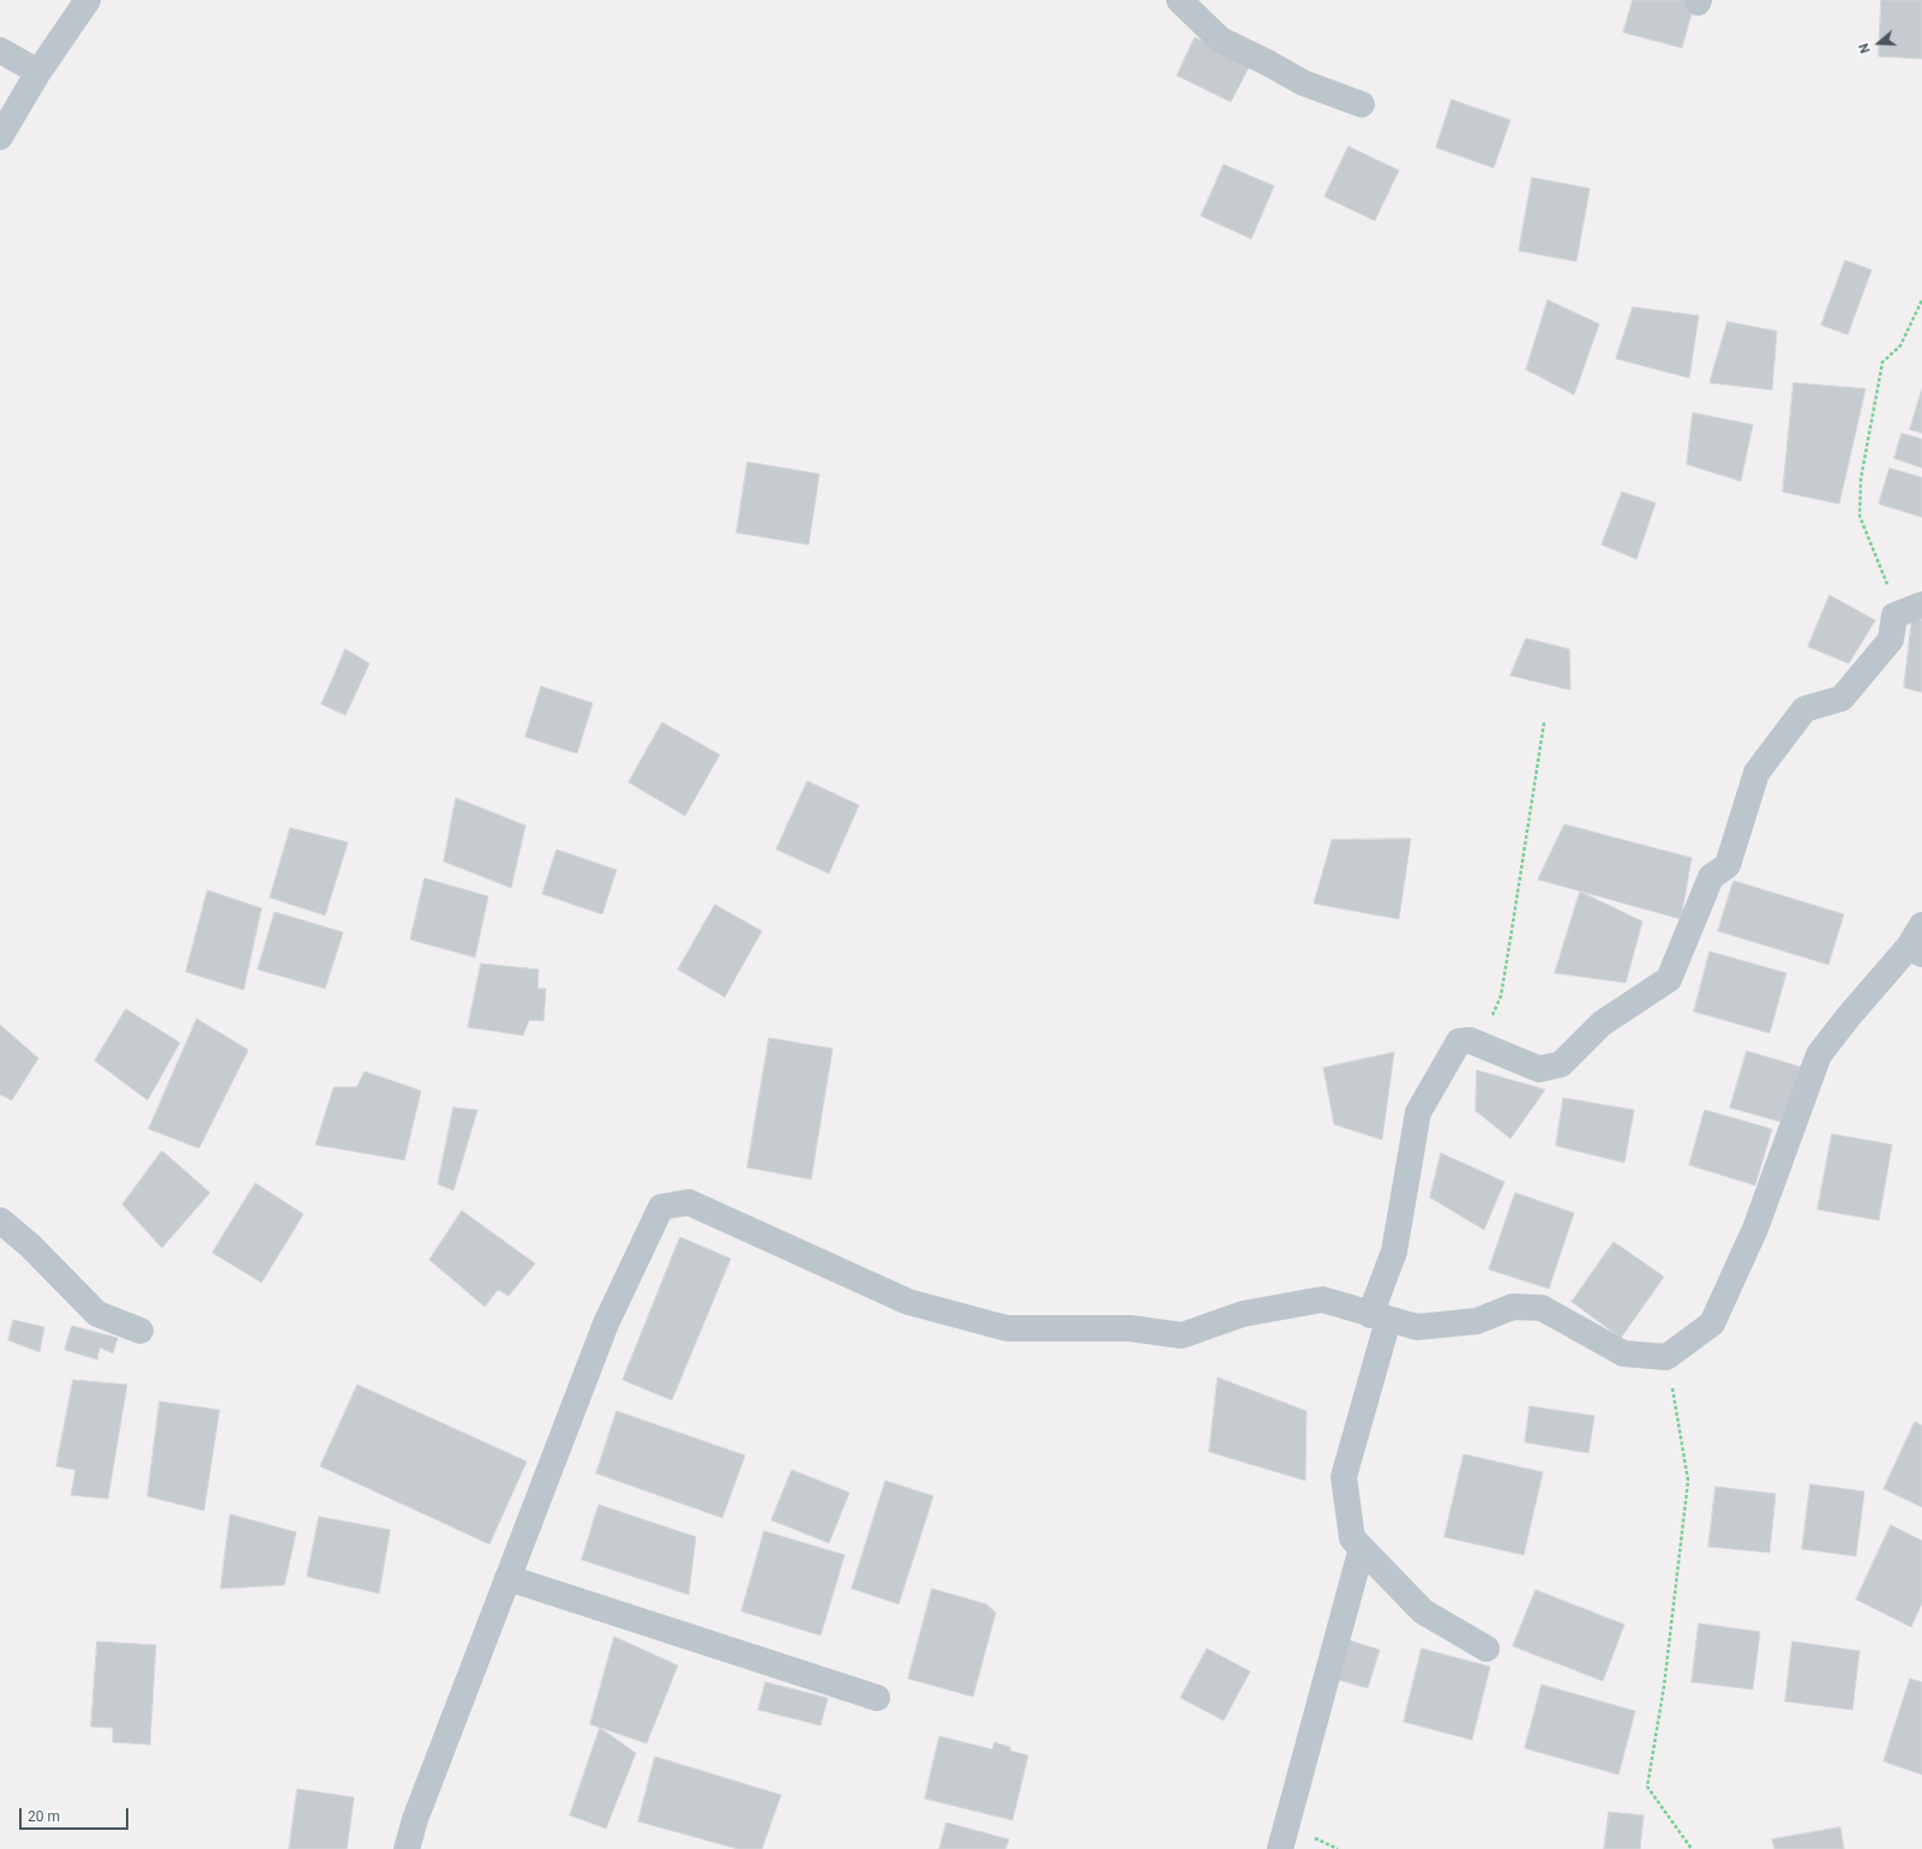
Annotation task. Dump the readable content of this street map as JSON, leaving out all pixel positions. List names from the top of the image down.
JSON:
{
  "scale_bar": "20 m",
  "north": "left"
}
